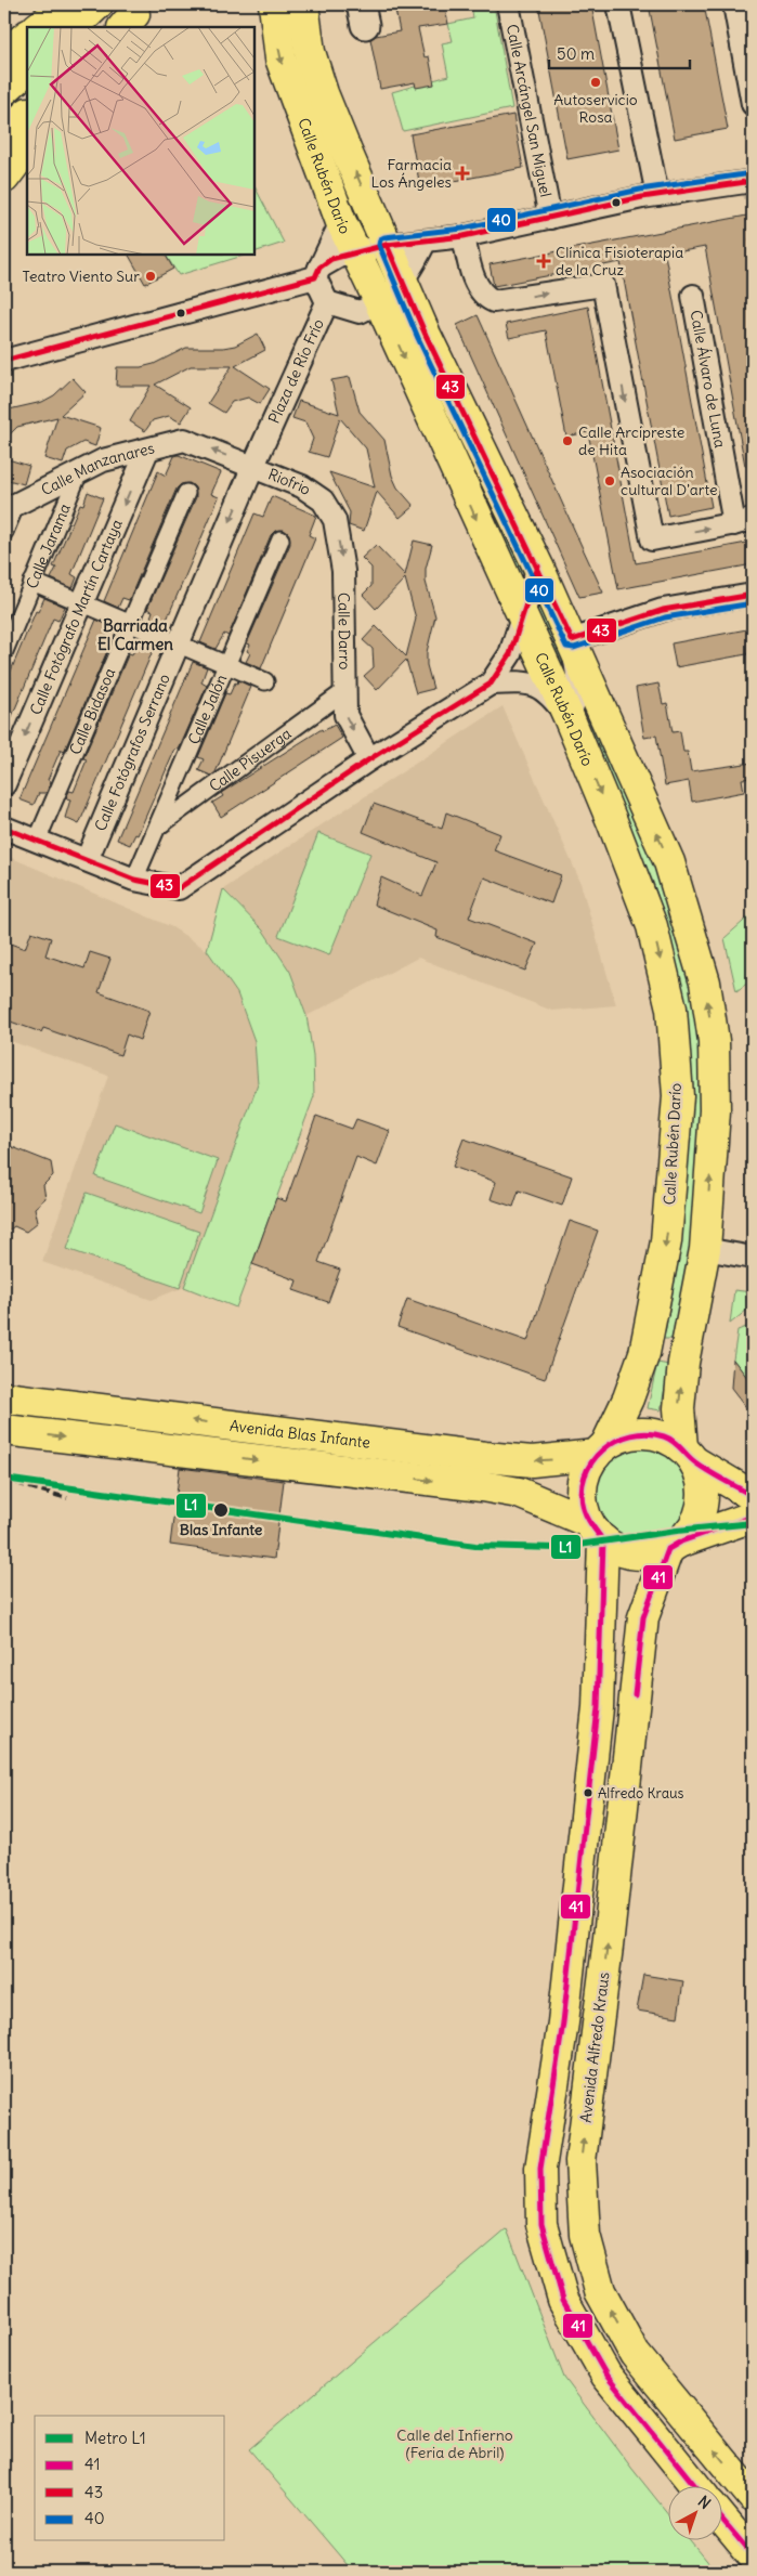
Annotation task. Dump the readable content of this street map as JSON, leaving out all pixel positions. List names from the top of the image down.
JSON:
{
  "streets": {
    "main road": ["Calle Rubén Darío", "Avenida Blas Infante", "Avenida Alfredo Kraus"],
    "street": [
      "Calle Arcángel San Miguel",
      "Plaza de Río Frío",
      "Calle Álvaro de Luna",
      "Calle Manzanares",
      "Riofrio",
      "Calle Jarama",
      "Calle Fotógrafo Martín Cartaya",
      "Calle Darro",
      "Calle Jalón",
      "Calle Bidasoa",
      "Calle Fotógrafos Serrano",
      "Calle Pisuerga"
    ]
  },
  "crossings": [
    ["Calle Rubén Darío", "Avenida Blas Infante"],
    ["Calle Rubén Darío", "Avenida Alfredo Kraus"],
    ["Plaza de Río Frío", "Riofrio"],
    ["Plaza de Río Frío", "Calle Fotógrafos Serrano"],
    ["Calle Manzanares", "Riofrio"],
    ["Calle Manzanares", "Calle Jarama"],
    ["Calle Manzanares", "Calle Fotógrafo Martín Cartaya"],
    ["Riofrio", "Calle Darro"],
    ["Riofrio", "Calle Fotógrafos Serrano"],
    ["Calle Darro", "Calle Pisuerga"],
    ["Calle Jalón", "Calle Pisuerga"],
    ["Avenida Blas Infante", "Avenida Alfredo Kraus"]
  ],
  "one_way": ["Calle Fotógrafo Martín Cartaya", "Calle Darro", "Calle Fotógrafos Serrano"],
  "districts": ["Barriada El Carmen"],
  "parks": ["Calle del Infierno (Feria de Abril)"],
  "places": {
    "other": [
      "Autoservicio Rosa",
      "Teatro Viento Sur",
      "Calle Arcipreste de Hita",
      "Asociación cultural D'arte",
      "Blas Infante",
      "Alfredo Kraus"
    ],
    "health": ["Farmacia Los Ángeles", "Clínica Fisioterapia de la Cruz"]
  },
  "lines": [
    "transit line 40",
    "transit line 43",
    "transit line 41",
    "metro line L1"
  ],
  "legend": [
    "Metro L1",
    "41",
    "43",
    "40"
  ],
  "scale_bar": "50 m",
  "north": "top right"
}
